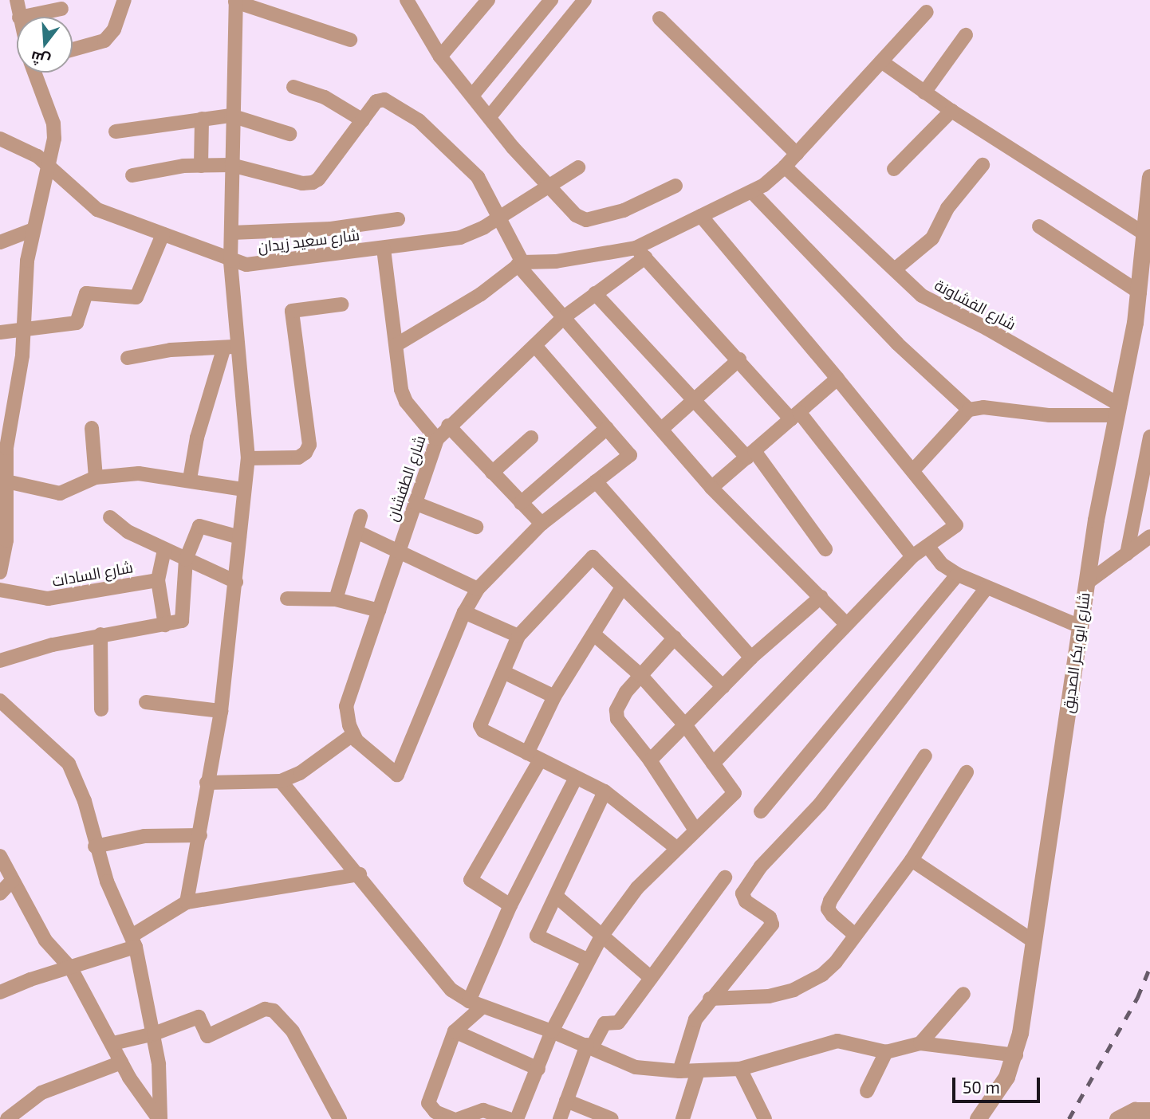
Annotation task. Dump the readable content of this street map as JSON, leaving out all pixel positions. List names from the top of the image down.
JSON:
{
  "streets": {
    "street": [
      "شارع سعيد زيدان",
      "شارع الفشاونة",
      "شارع الطفشان",
      "شارع السادات",
      "شارع ابو بكر الصديق"
    ]
  },
  "crossings": [
    ["شارع الفشاونة", "شارع ابو بكر الصديق"]
  ],
  "scale_bar": "50 m",
  "north": "bottom"
}
